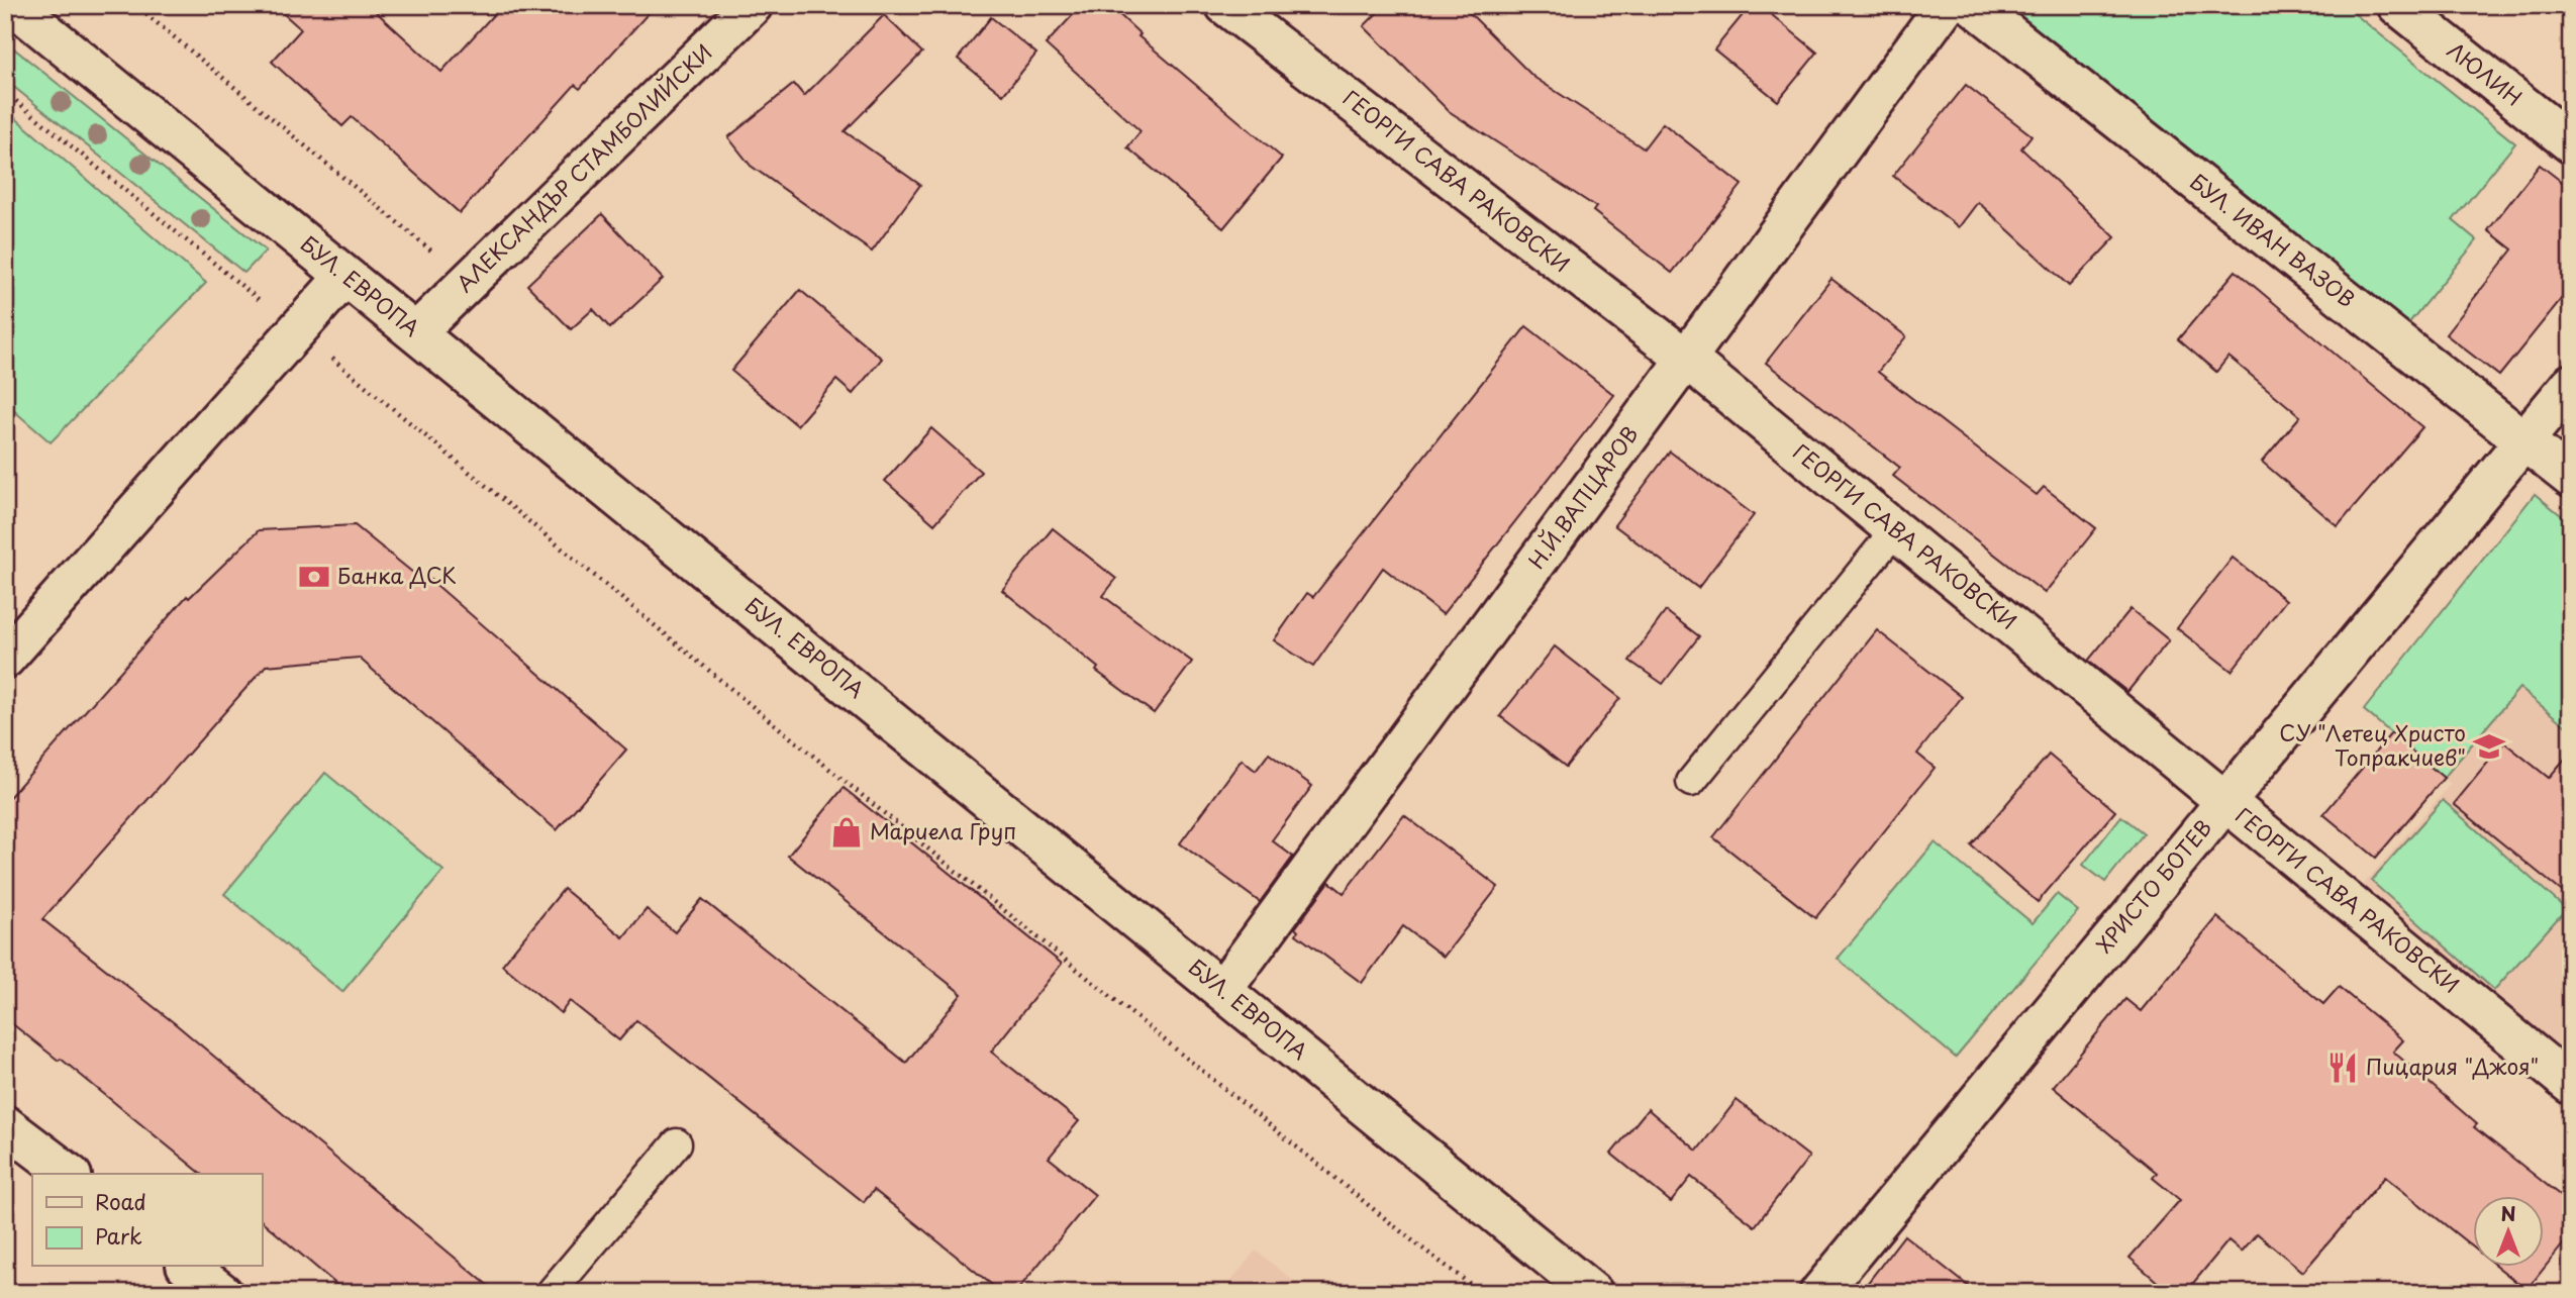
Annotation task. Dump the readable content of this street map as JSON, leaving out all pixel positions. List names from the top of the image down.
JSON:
{
  "streets": {
    "street": [
      "ЛЮЛИН",
      "АЛЕКСАНДЪР СТАМБОЛИЙСКИ",
      "ГЕОРГИ САВА РАКОВСКИ",
      "БУЛ. ИВАН ВАЗОВ",
      "БУЛ. ЕВРОПА",
      "Н.Й.ВАПЦАРОВ",
      "ХРИСТО БОТЕВ"
    ]
  },
  "crossings": [
    ["АЛЕКСАНДЪР СТАМБОЛИЙСКИ", "БУЛ. ЕВРОПА"],
    ["ГЕОРГИ САВА РАКОВСКИ", "Н.Й.ВАПЦАРОВ"],
    ["ГЕОРГИ САВА РАКОВСКИ", "ХРИСТО БОТЕВ"],
    ["БУЛ. ИВАН ВАЗОВ", "ХРИСТО БОТЕВ"],
    ["БУЛ. ЕВРОПА", "Н.Й.ВАПЦАРОВ"]
  ],
  "places": {
    "bank": ["Банка ДСК"],
    "school or university": ["СУ \"Летец Христо Топракчиев\""],
    "shop": ["Мариела Груп"],
    "restaurant": ["Пицария \"Джоя\""]
  },
  "legend": ["Road", "Park"],
  "north": "top"
}
